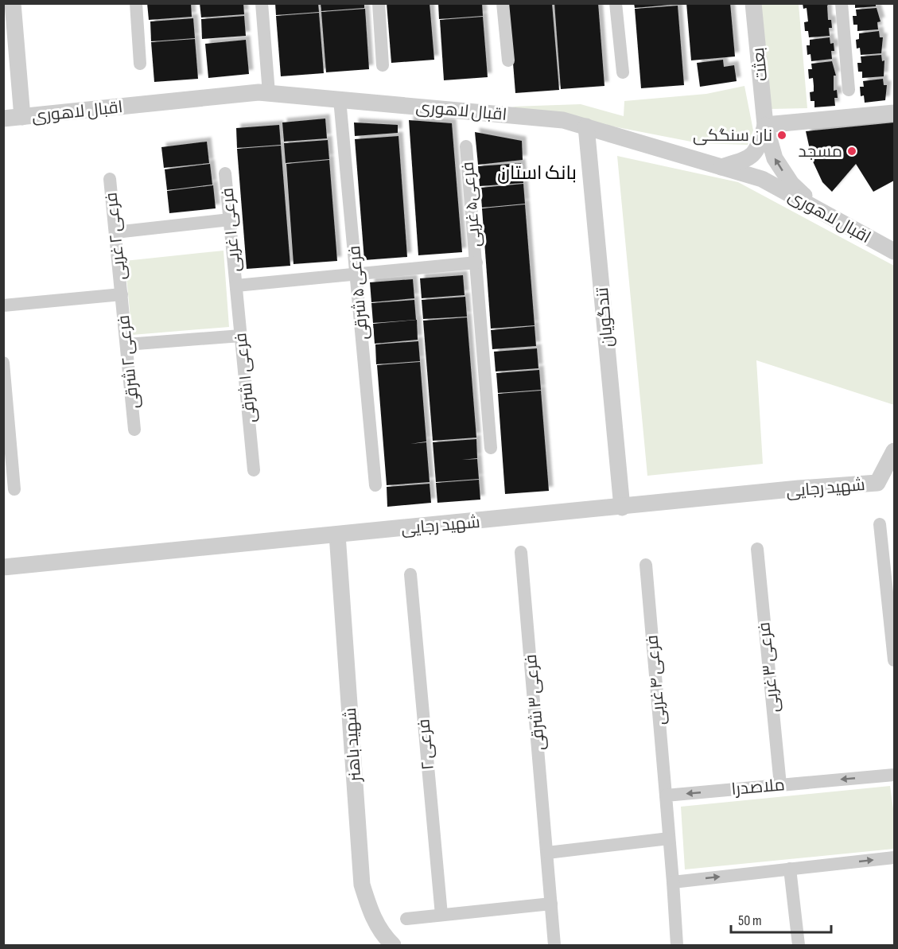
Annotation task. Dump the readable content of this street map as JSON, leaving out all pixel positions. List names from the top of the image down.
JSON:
{
  "streets": {
    "street": [
      "بعثت",
      "اقبال لاهوری",
      "فرعی۵ غربی",
      "فرعی ۱ غربی",
      "فرعی ۲ غربی",
      "فرعی ۵ شرقی",
      "تندگویان",
      "فرعی ۲ شرقی",
      "فرعی ۱ شرقی",
      "شهید رجایی",
      "فرعی ۳ غربی",
      "فرعی ۴ غربی",
      "فرعی ۳ شرقی",
      "شهید باهنر",
      "فرعی ۲",
      "ملاصدرا"
    ]
  },
  "crossings": [
    ["اقبال لاهوری", "فرعی ۵ شرقی"],
    ["اقبال لاهوری", "تندگویان"],
    ["فرعی ۱ غربی", "فرعی ۱ شرقی"],
    ["فرعی ۲ غربی", "فرعی ۲ شرقی"],
    ["تندگویان", "شهید رجایی"],
    ["شهید رجایی", "شهید باهنر"],
    ["فرعی ۳ غربی", "ملاصدرا"],
    ["فرعی ۴ غربی", "ملاصدرا"]
  ],
  "districts": ["بانک استان"],
  "places": ["نان سنگکی", "مسجد"],
  "scale_bar": "50 m"
}
